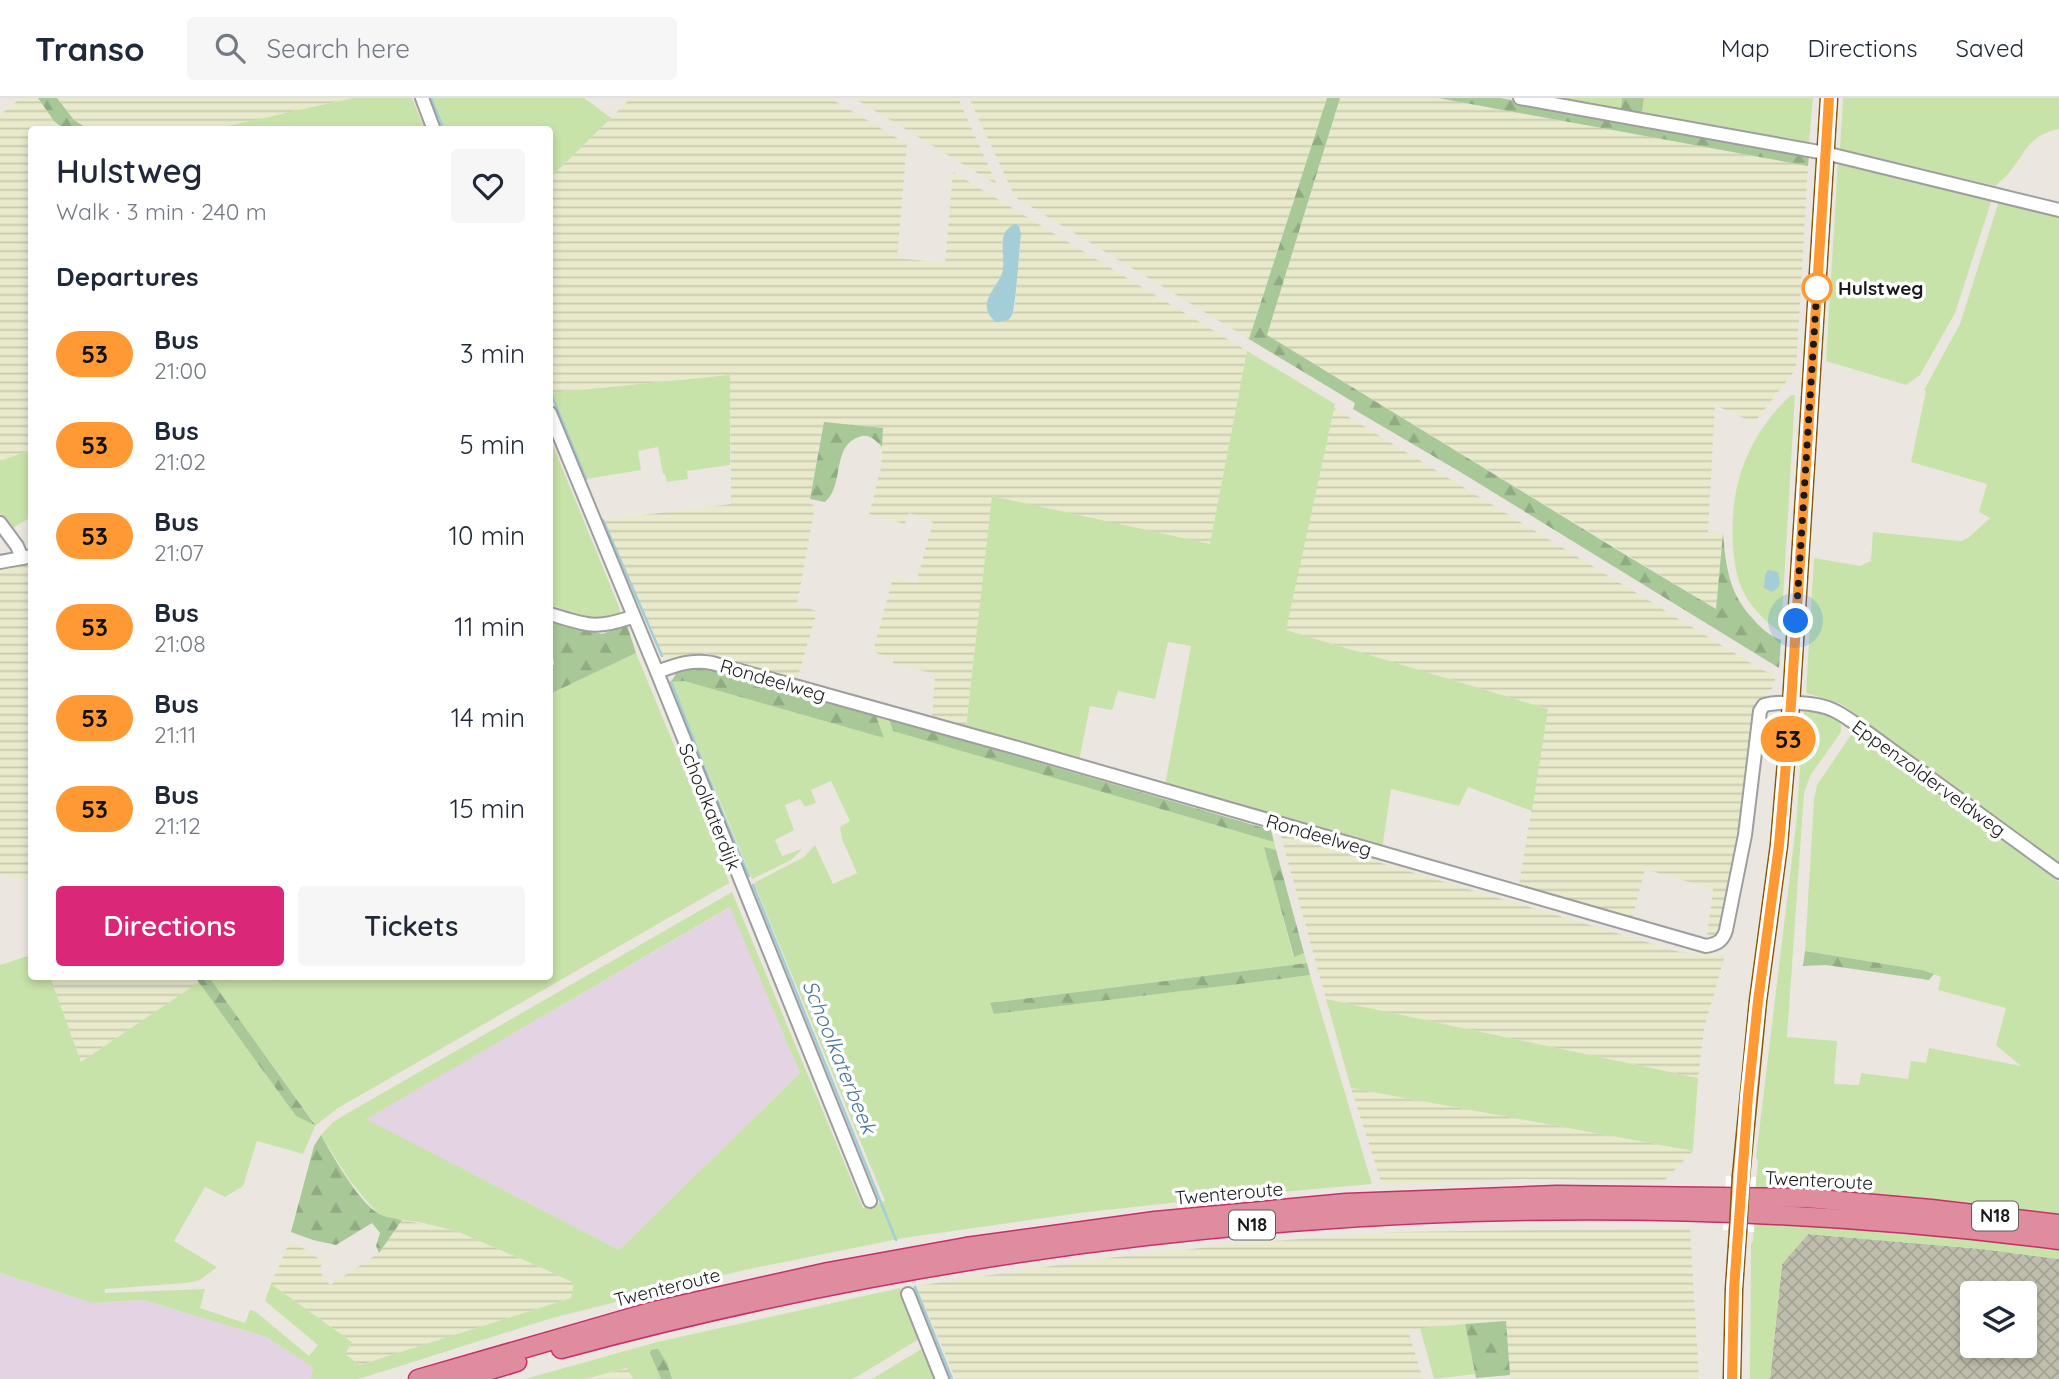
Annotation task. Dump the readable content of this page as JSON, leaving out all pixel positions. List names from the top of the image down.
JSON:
{
  "streets": {
    "highway": ["Twenteroute", "N18"],
    "street": ["Rondeelweg", "Eppenzolderveldweg", "Schoolkaterdijk"]
  },
  "crossings": [
    ["Rondeelweg", "Eppenzolderveldweg"],
    ["Rondeelweg", "Schoolkaterdijk"]
  ],
  "water": ["Schoolkaterbeek"],
  "places": ["Hulstweg"],
  "lines": ["bus line 53"],
  "page": {
    "header": "Transo",
    "search": "Search here",
    "nav": ["Map", "Directions", "Saved"],
    "on_map": "53",
    "heading": [
      ["Hulstweg", "Walk · 3 min · 240 m"],
      "Departures"
    ],
    "list": [
      {
        "mark": "53",
        "name": "Bus",
        "note": "21:00",
        "value": "3 min"
      },
      {
        "mark": "53",
        "name": "Bus",
        "note": "21:02",
        "value": "5 min"
      },
      {
        "mark": "53",
        "name": "Bus",
        "note": "21:07",
        "value": "10 min"
      },
      {
        "mark": "53",
        "name": "Bus",
        "note": "21:08",
        "value": "11 min"
      },
      {
        "mark": "53",
        "name": "Bus",
        "note": "21:11",
        "value": "14 min"
      },
      {
        "mark": "53",
        "name": "Bus",
        "note": "21:12",
        "value": "15 min"
      }
    ],
    "buttons": ["Directions", "Tickets"]
  }
}
